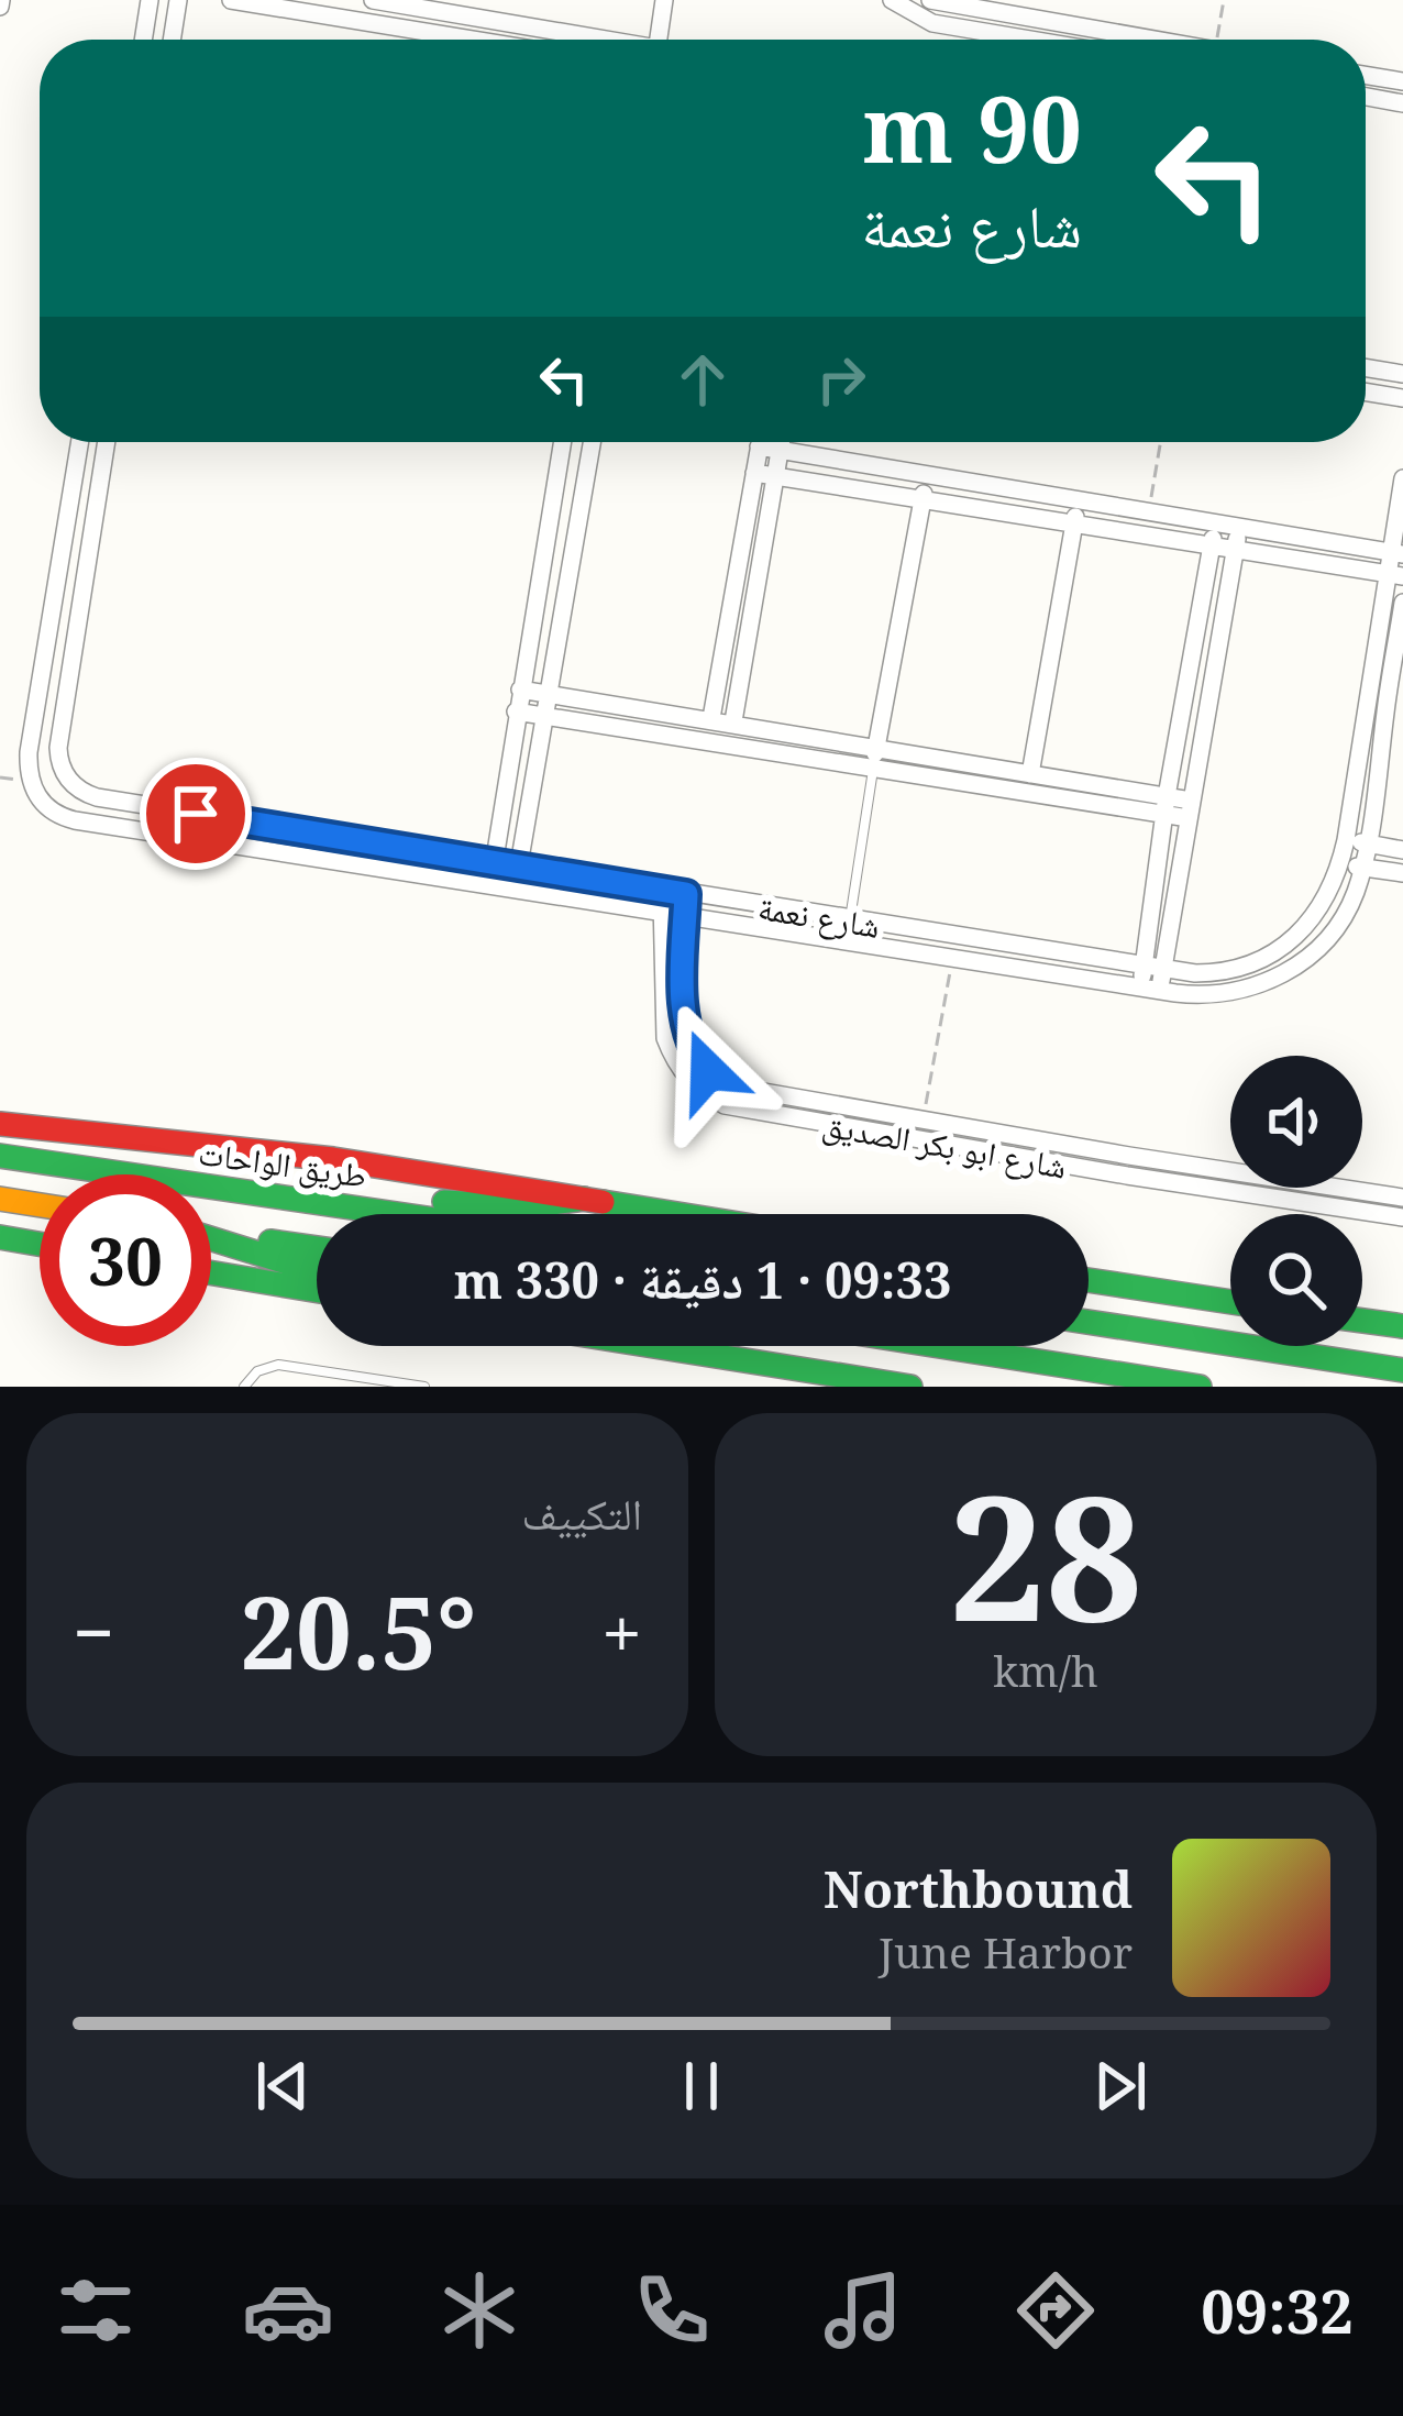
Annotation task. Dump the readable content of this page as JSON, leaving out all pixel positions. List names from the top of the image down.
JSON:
{
  "streets": {
    "main road": ["طريق الواحات"],
    "street": ["شارع نعمة", "شارع ابو بكر الصديق"]
  },
  "crossings": [
    ["شارع نعمة", "شارع ابو بكر الصديق"]
  ],
  "page": {
    "turn": ["90 m", "شارع نعمة"],
    "limit": "30",
    "trip": "09:33 · 1 دقيقة · 330 m",
    "tile": [
      ["28", "km/h"],
      "التكييف"
    ],
    "heat": ["−", "20.5°", "+"],
    "song": ["Northbound", "June Harbor"],
    "tabs": "09:32"
  }
}
